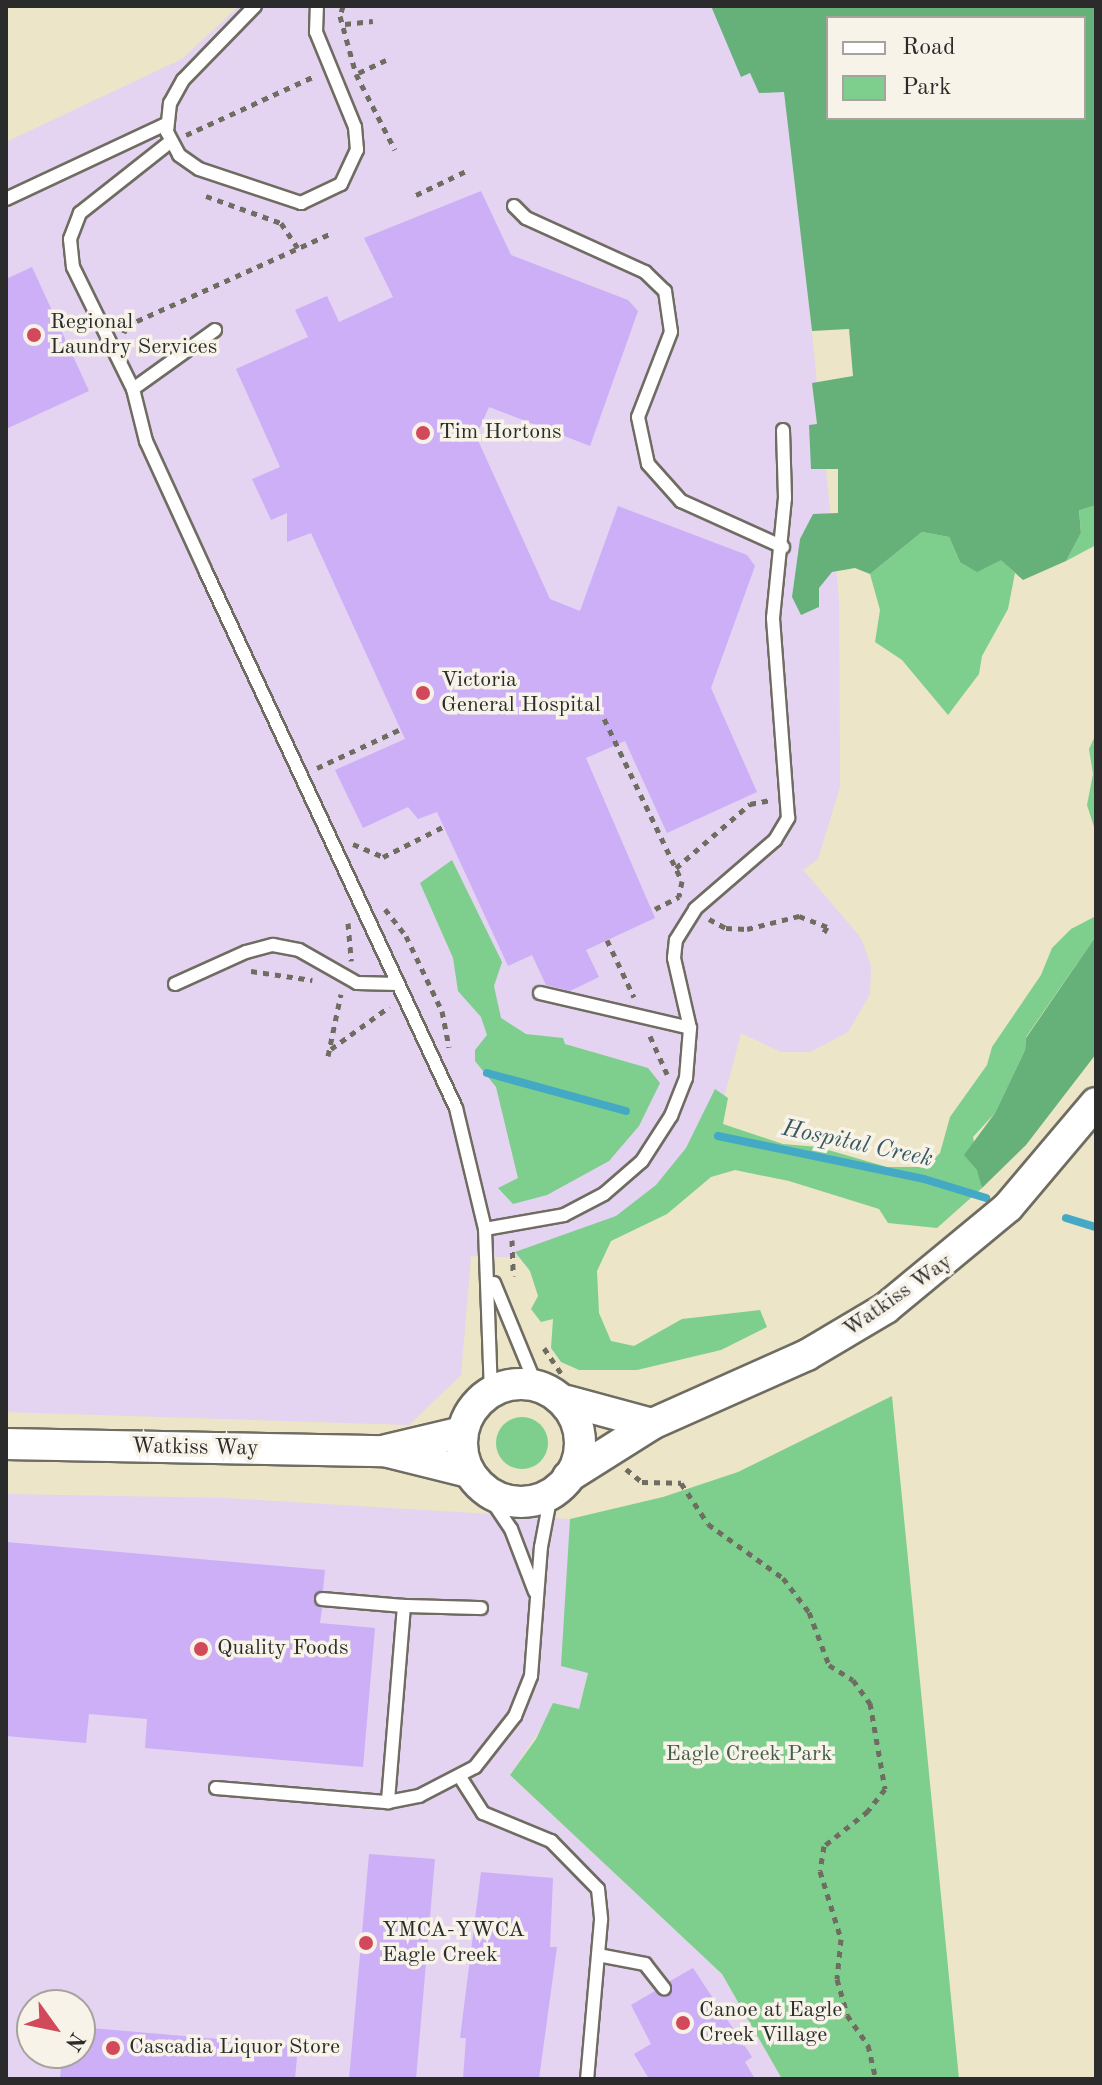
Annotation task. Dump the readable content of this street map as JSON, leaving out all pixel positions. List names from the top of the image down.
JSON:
{
  "streets": {
    "street": ["Watkiss Way"]
  },
  "water": ["Hospital Creek"],
  "parks": ["Eagle Creek Park"],
  "places": [
    "Regional Laundry Services",
    "Tim Hortons",
    "Victoria General Hospital",
    "Quality Foods",
    "YMCA-YWCA Eagle Creek",
    "Canoe at Eagle Creek Village",
    "Cascadia Liquor Store"
  ],
  "legend": ["Road", "Park"],
  "north": "bottom right"
}
